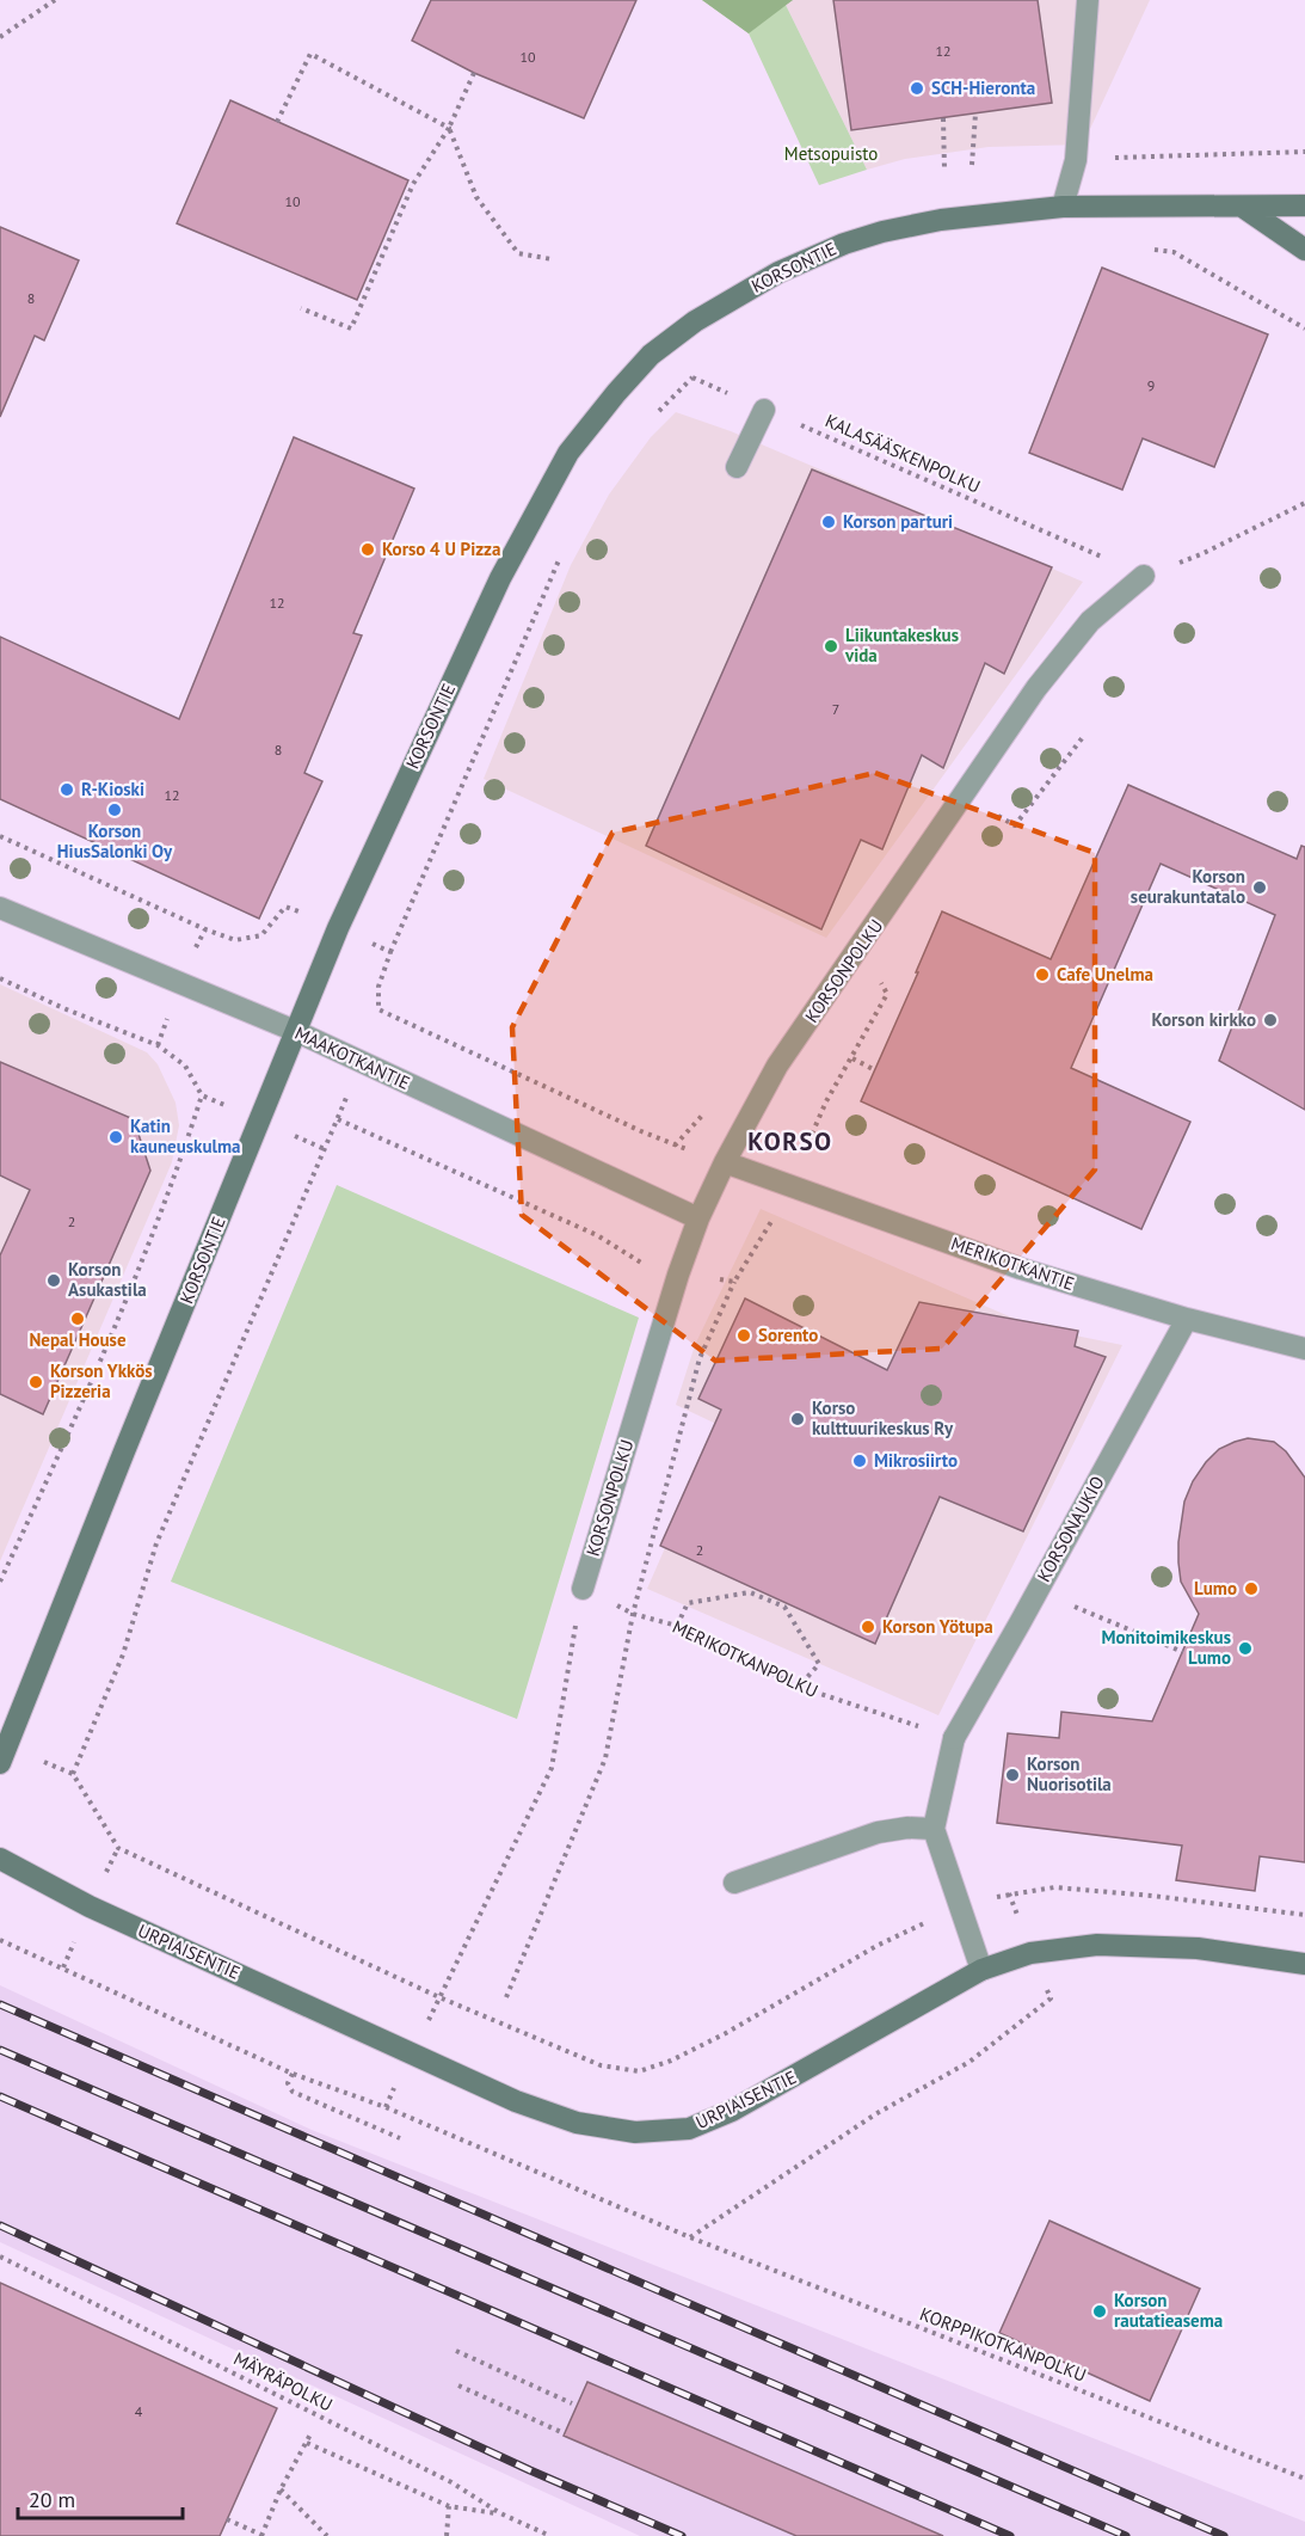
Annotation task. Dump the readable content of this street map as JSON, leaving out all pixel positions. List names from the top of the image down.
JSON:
{
  "streets": {
    "main road": ["KORSONTIE", "URPIAISENTIE"],
    "street": [
      "KORSONPOLKU",
      "MAAKOTKANTIE",
      "MERIKOTKANTIE",
      "KORSONAUKIO"
    ],
    "path": [
      "KALASÄÄSKENPOLKU",
      "MERIKOTKANPOLKU",
      "KORPPIKOTKANPOLKU",
      "MÄYRÄPOLKU"
    ]
  },
  "crossings": [
    ["KORSONTIE", "KALASÄÄSKENPOLKU"],
    ["KORSONTIE", "MAAKOTKANTIE"],
    ["KALASÄÄSKENPOLKU", "KORSONPOLKU"],
    ["KORSONPOLKU", "MAAKOTKANTIE"],
    ["KORSONPOLKU", "MERIKOTKANTIE"],
    ["KORSONPOLKU", "MERIKOTKANPOLKU"],
    ["MERIKOTKANTIE", "KORSONAUKIO"]
  ],
  "districts": ["KORSO"],
  "parks": ["Metsopuisto"],
  "places": [
    "SCH-Hieronta",
    "Korson parturi",
    "Korso 4 U Pizza",
    "Liikuntakeskus vida",
    "R-Kioski",
    "Korson HiusSalonki Oy",
    "Korson seurakuntatalo",
    "Cafe Unelma",
    "Korson kirkko",
    "Katin kauneuskulma",
    "Korson Asukastila",
    "Nepal House",
    "Sorento",
    "Korson Ykkös Pizzeria",
    "Korso kulttuurikeskus Ry",
    "Mikrosiirto",
    "Lumo",
    "Korson Yötupa",
    "Monitoimikeskus Lumo",
    "Korson Nuorisotila",
    "Korson rautatieasema"
  ],
  "house_numbers": [
    "12",
    "10",
    "10",
    "8",
    "9",
    "12",
    "7",
    "8",
    "12",
    "2",
    "2",
    "4"
  ],
  "scale_bar": "20 m"
}
